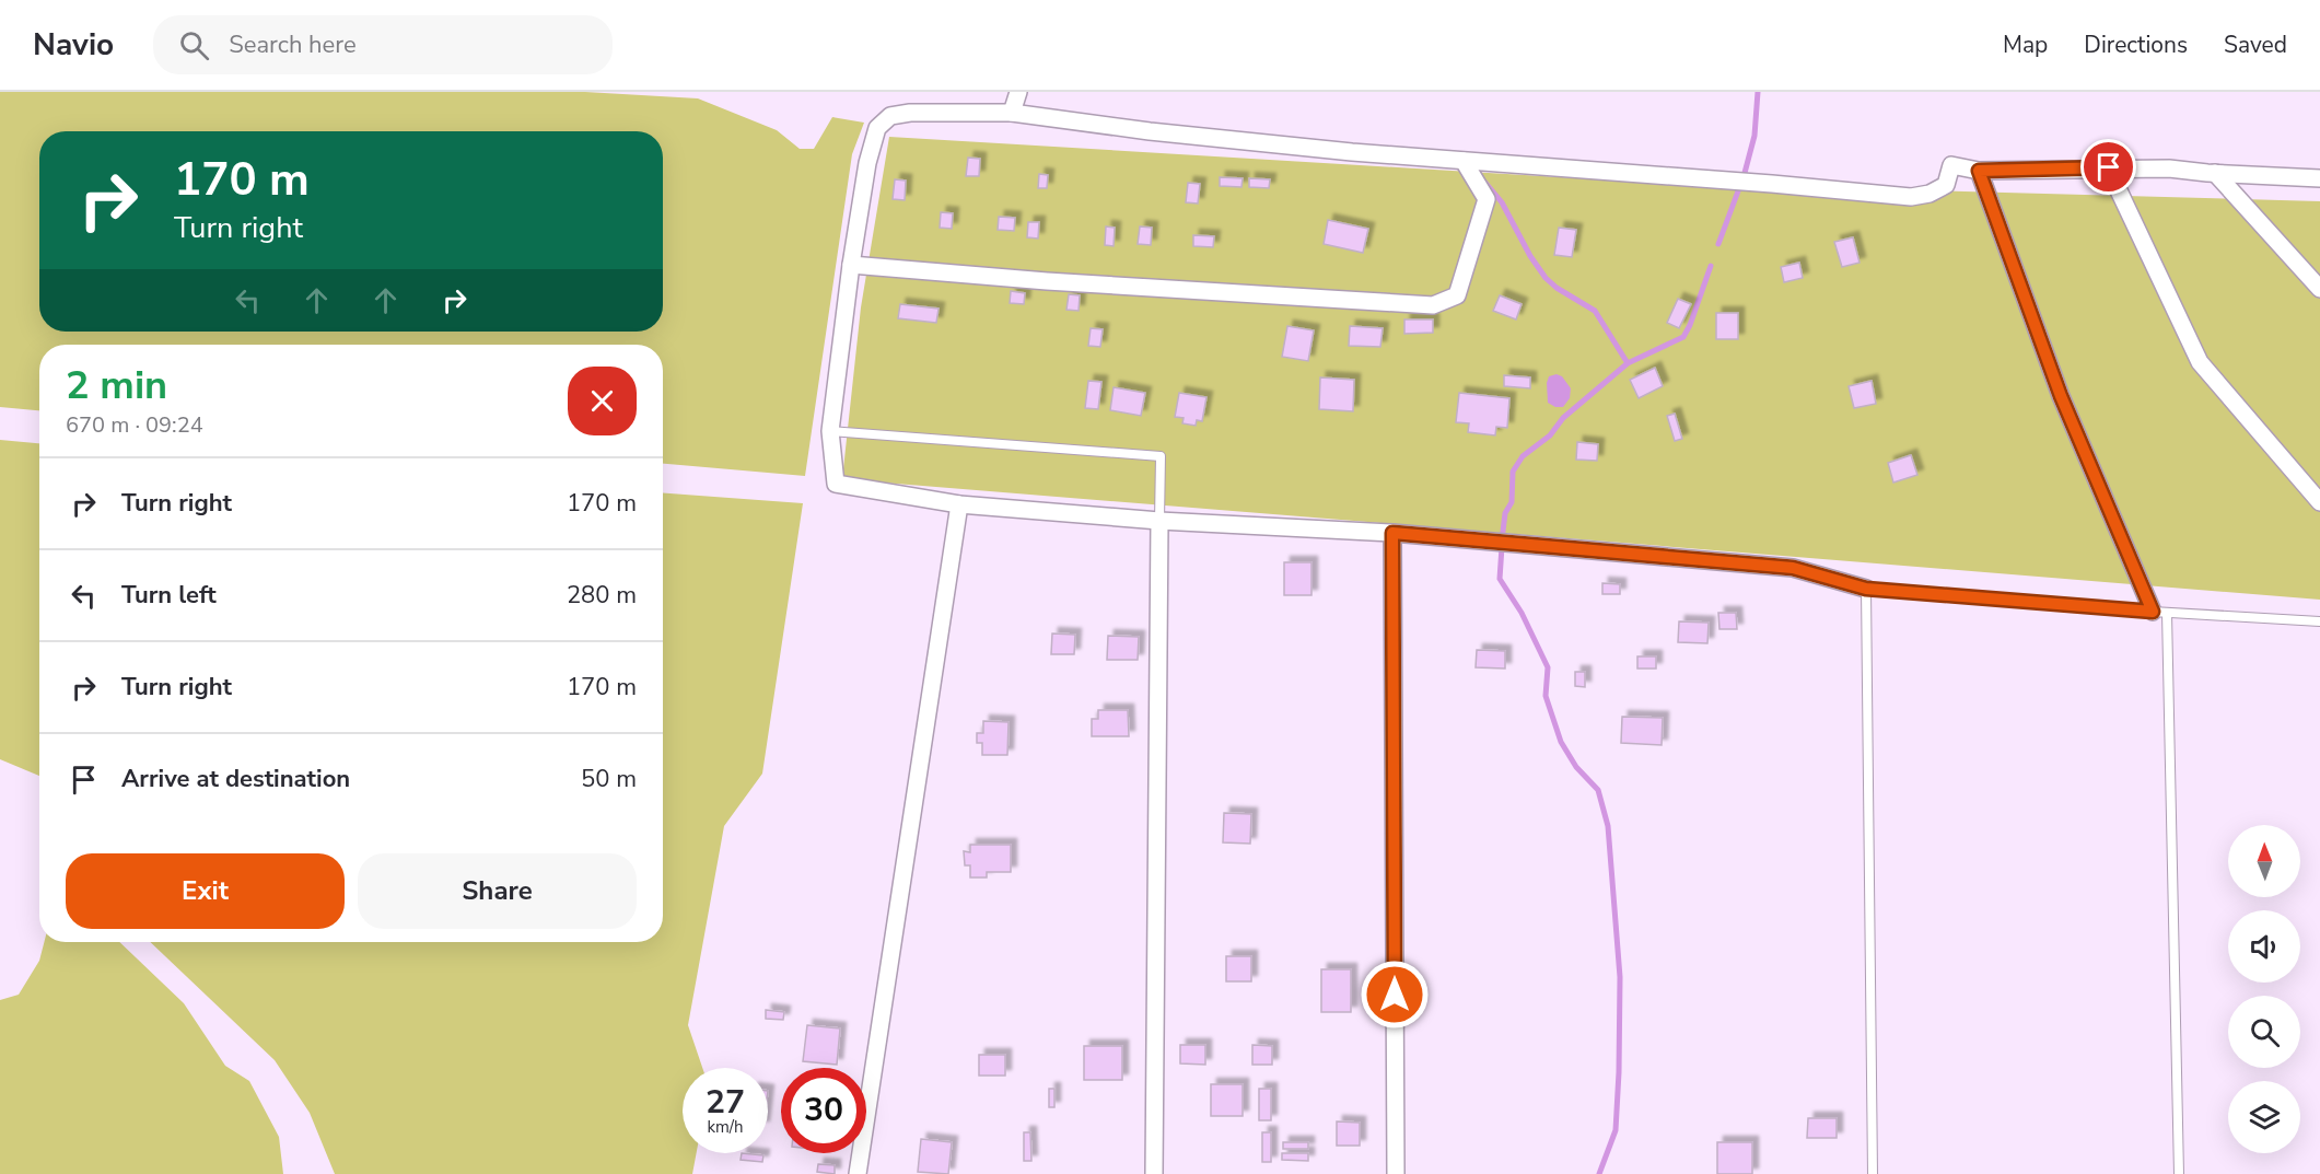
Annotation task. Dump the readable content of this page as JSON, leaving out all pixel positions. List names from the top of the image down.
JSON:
{
  "north": "top",
  "page": {
    "header": "Navio",
    "search": "Search here",
    "nav": ["Map", "Directions", "Saved"],
    "turn": ["170 m", "Turn right"],
    "heading": ["2 min", "670 m · 09:24"],
    "list": [
      {
        "name": "Turn right",
        "value": "170 m"
      },
      {
        "name": "Turn left",
        "value": "280 m"
      },
      {
        "name": "Turn right",
        "value": "170 m"
      },
      {
        "name": "Arrive at destination",
        "value": "50 m"
      }
    ],
    "buttons": ["Exit", "Share"],
    "speed": "27 km/h",
    "limit": "30"
  }
}
